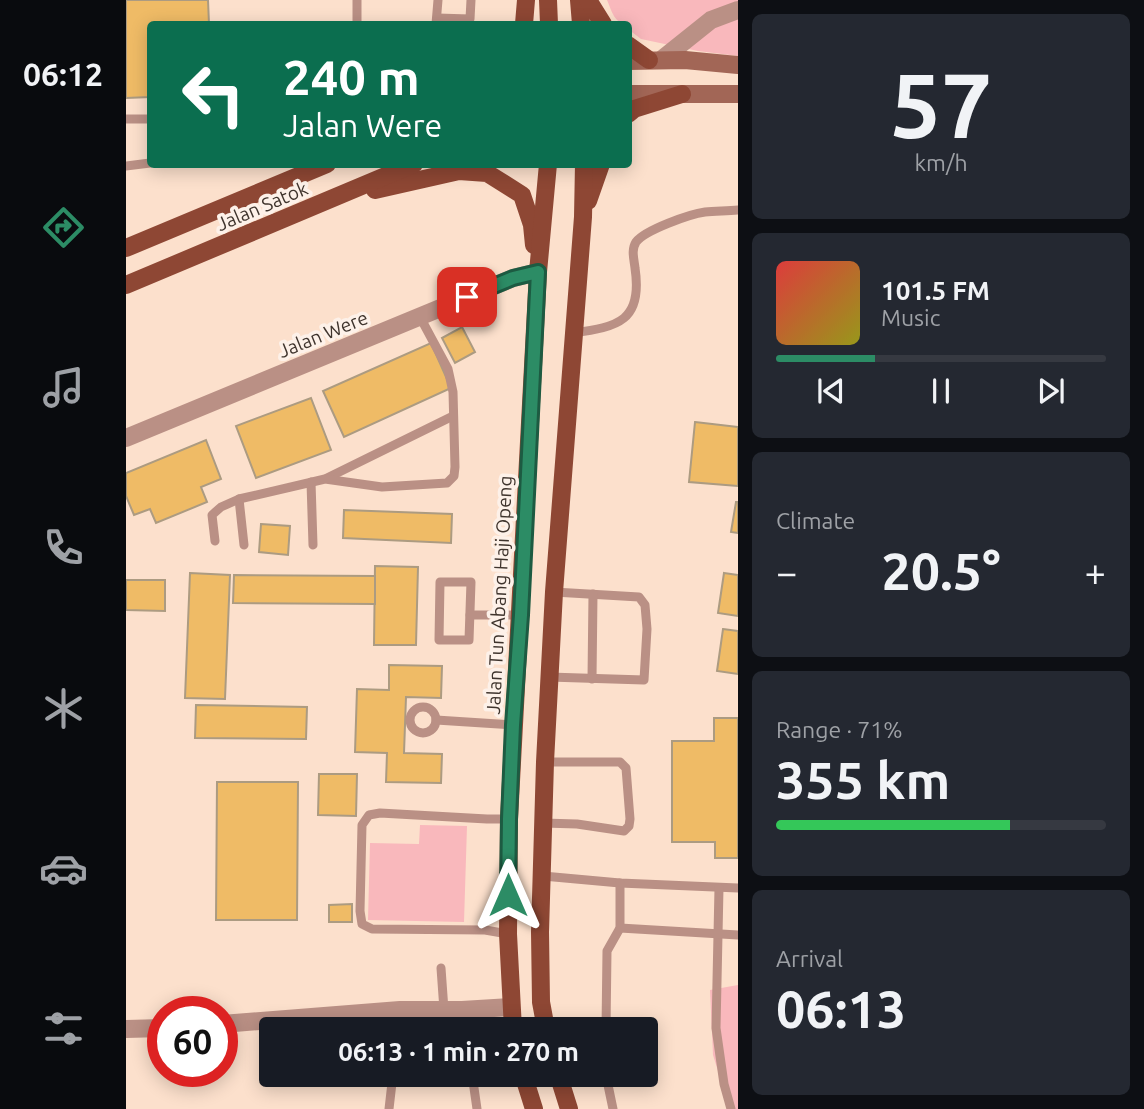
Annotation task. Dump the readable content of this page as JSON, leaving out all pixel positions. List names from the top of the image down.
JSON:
{
  "streets": {
    "main road": ["Jalan Satok", "Jalan Tun Abang Haji Openg"],
    "street": ["Jalan Were"]
  },
  "crossings": [
    ["Jalan Were", "Jalan Tun Abang Haji Openg"]
  ],
  "page": {
    "tabs": "06:12",
    "tile": [
      ["57", "km/h"],
      "Climate",
      ["Range · 71%", "355 km"],
      ["Arrival", "06:13"]
    ],
    "turn": ["240 m", "Jalan Were"],
    "song": ["101.5 FM", "Music"],
    "heat": ["−", "20.5°", "+"],
    "limit": "60",
    "trip": "06:13 · 1 min · 270 m"
  }
}
